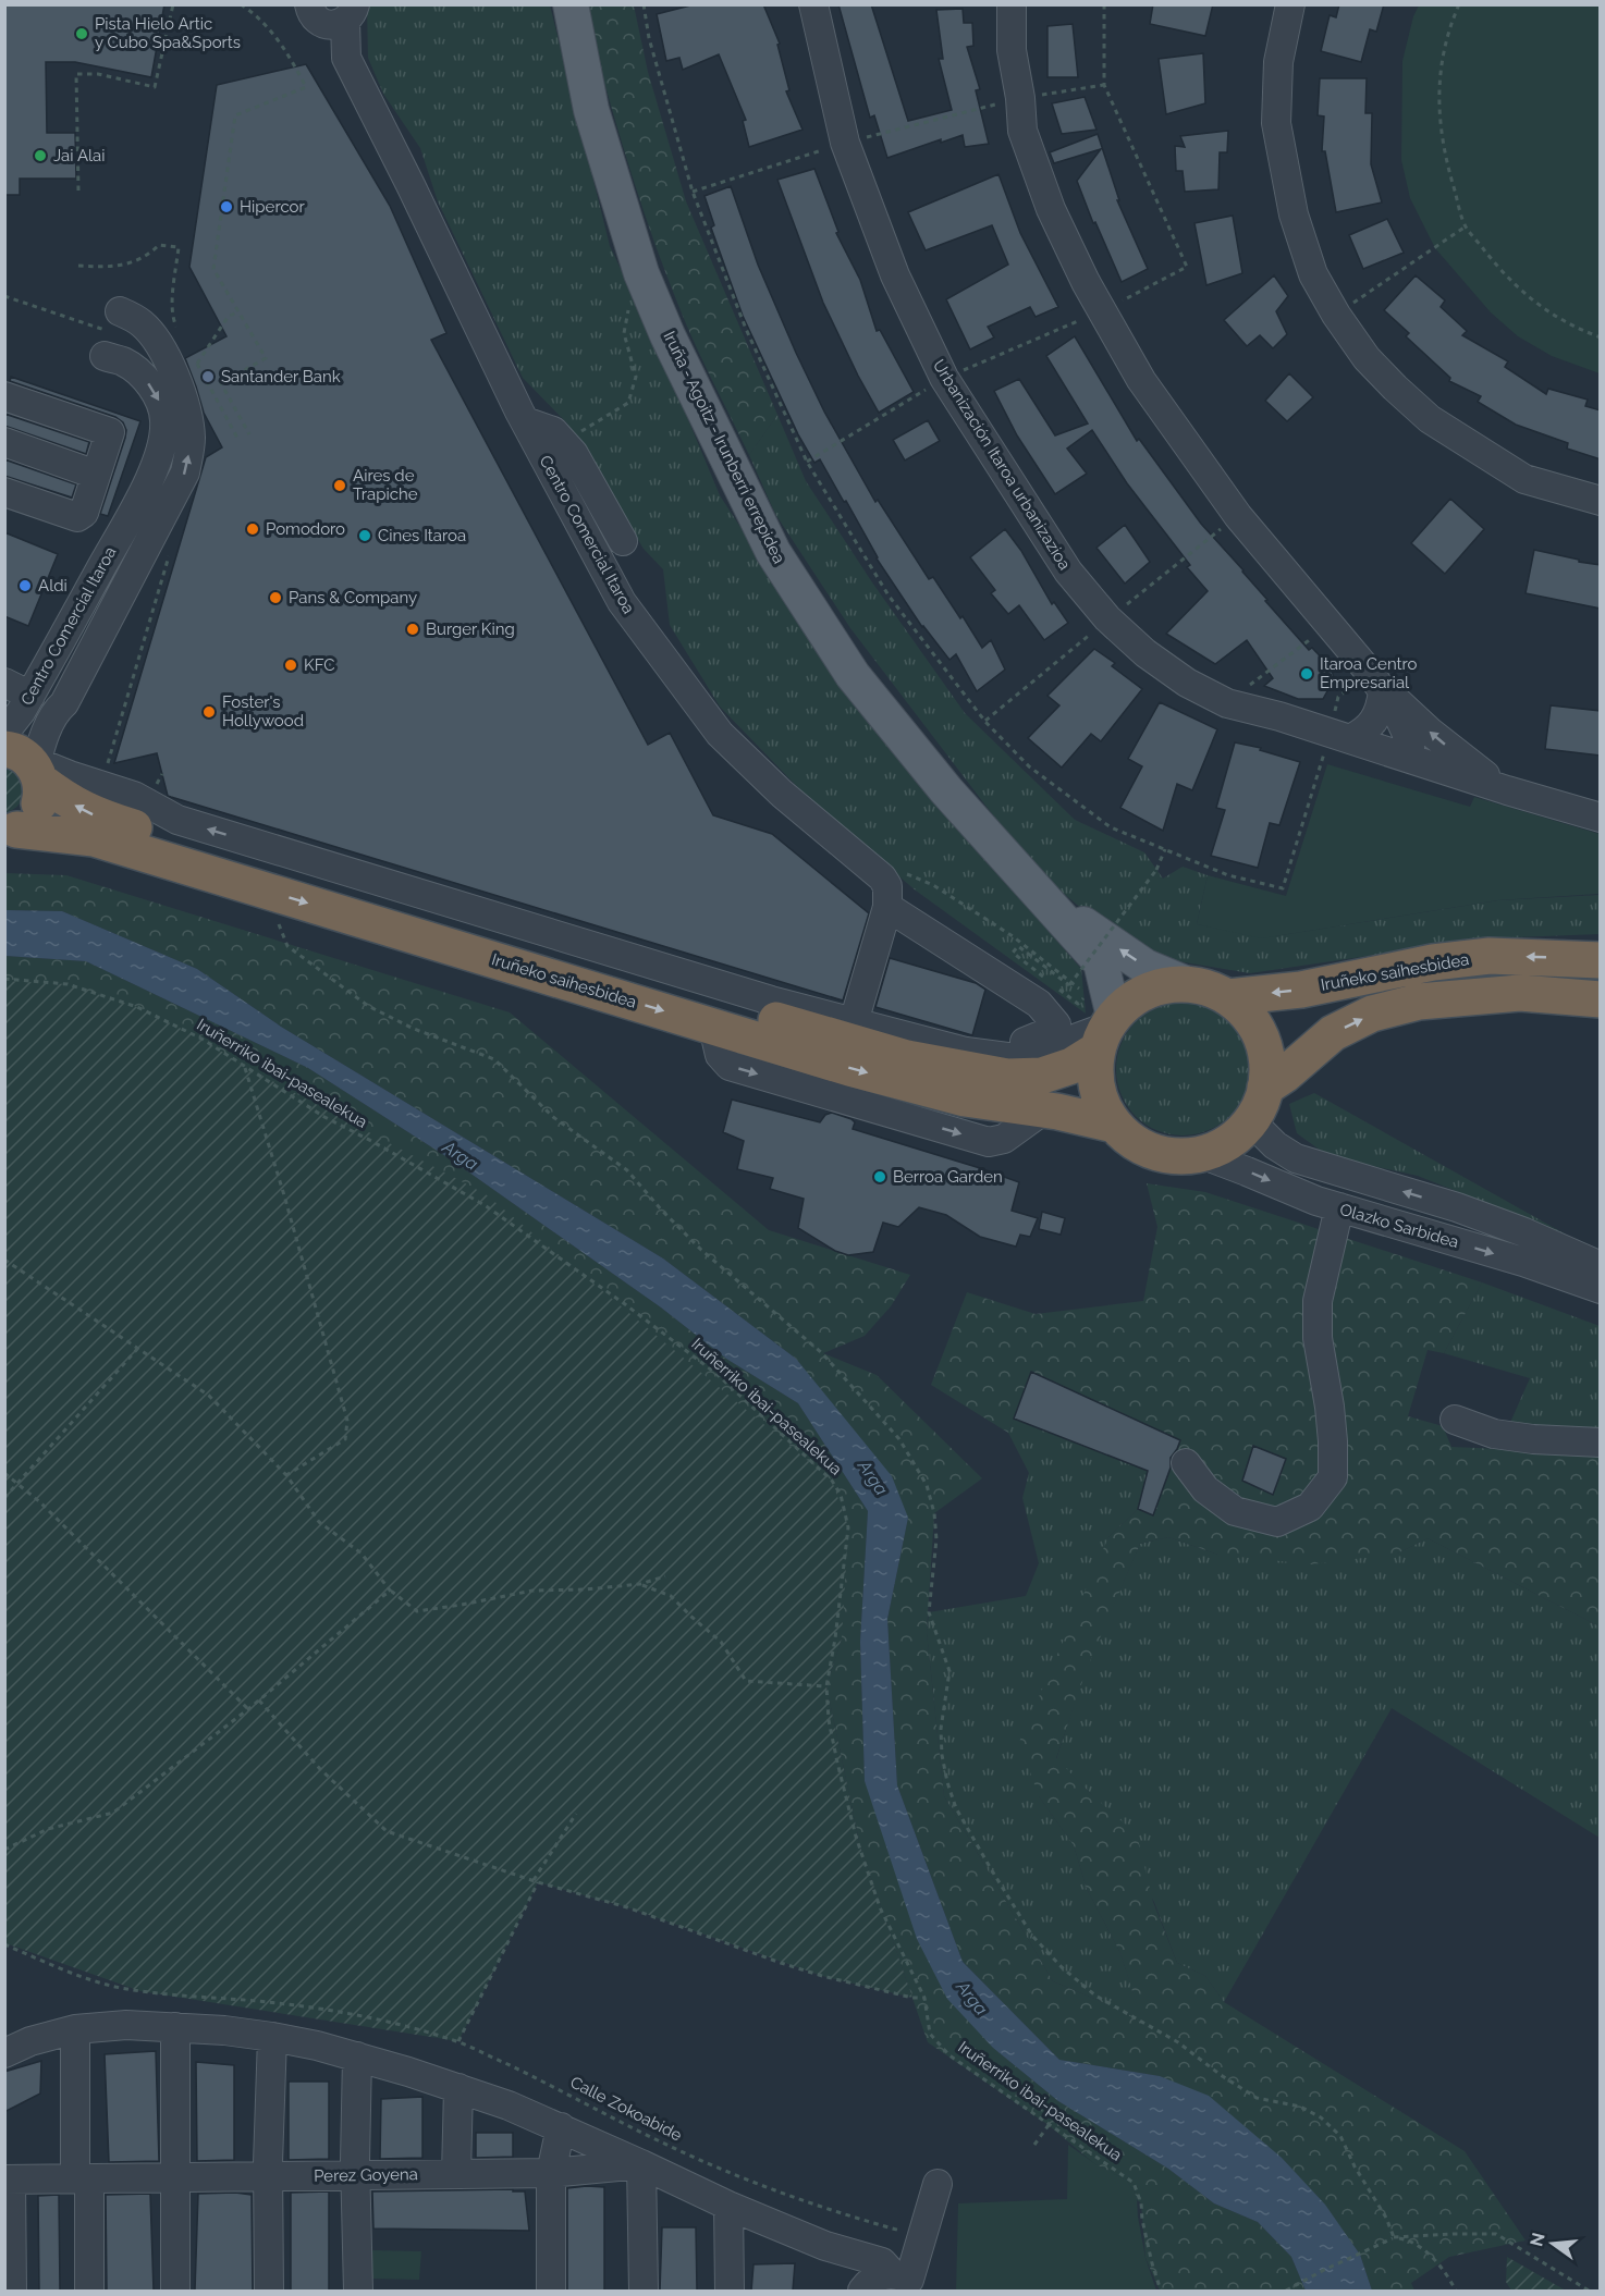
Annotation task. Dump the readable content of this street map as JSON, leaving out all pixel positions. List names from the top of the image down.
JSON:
{
  "streets": {
    "highway": ["Iruñeko saihesbidea"],
    "main road": ["Iruña - Agoitz - Irunberri errepidea"],
    "street": [
      "Urbanización Itaroa urbanizazioa",
      "Centro Comercial Itaroa",
      "Olazko Sarbidea",
      "Perez Goyena"
    ],
    "path": ["Iruñerriko ibai-pasealekua", "Calle Zokoabide"]
  },
  "crossings": [
    ["Iruña - Agoitz - Irunberri errepidea", "Centro Comercial Itaroa"],
    ["Iruña - Agoitz - Irunberri errepidea", "Iruñeko saihesbidea"],
    ["Iruña - Agoitz - Irunberri errepidea", "Olazko Sarbidea"],
    ["Centro Comercial Itaroa", "Iruñeko saihesbidea"],
    ["Centro Comercial Itaroa", "Olazko Sarbidea"],
    ["Iruñeko saihesbidea", "Olazko Sarbidea"]
  ],
  "water": ["Arga"],
  "places": [
    "Pista Hielo Artic y Cubo Spa&Sports",
    "Jai Alai",
    "Hipercor",
    "Santander Bank",
    "Aires de Trapiche",
    "Pomodoro",
    "Cines Itaroa",
    "Aldi",
    "Pans & Company",
    "Burger King",
    "KFC",
    "Itaroa Centro Empresarial",
    "Foster's Hollywood",
    "Berroa Garden"
  ],
  "north": "left"
}
